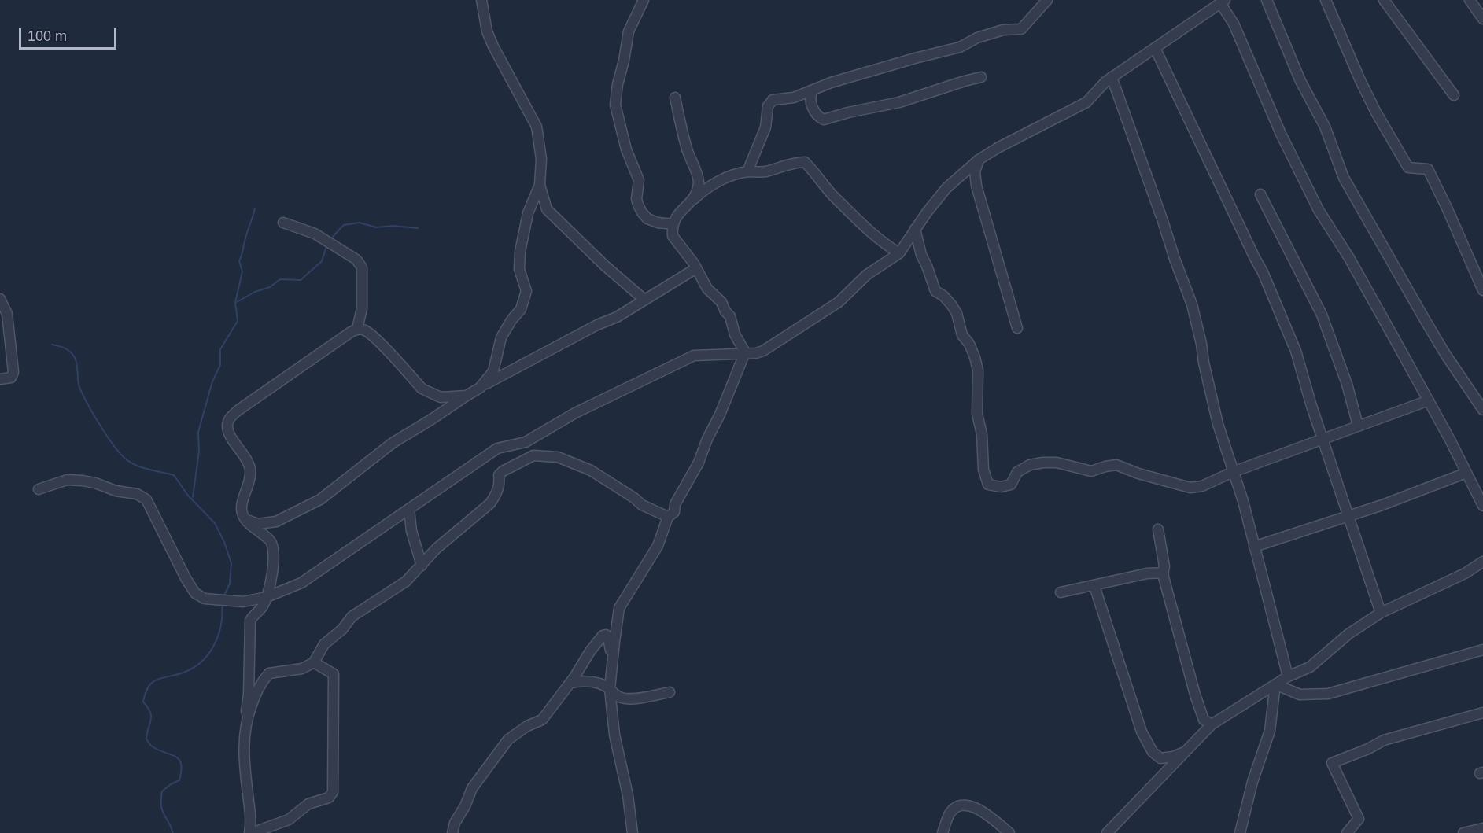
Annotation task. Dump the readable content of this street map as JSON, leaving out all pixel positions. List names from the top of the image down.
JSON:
{
  "scale_bar": "100 m"
}
